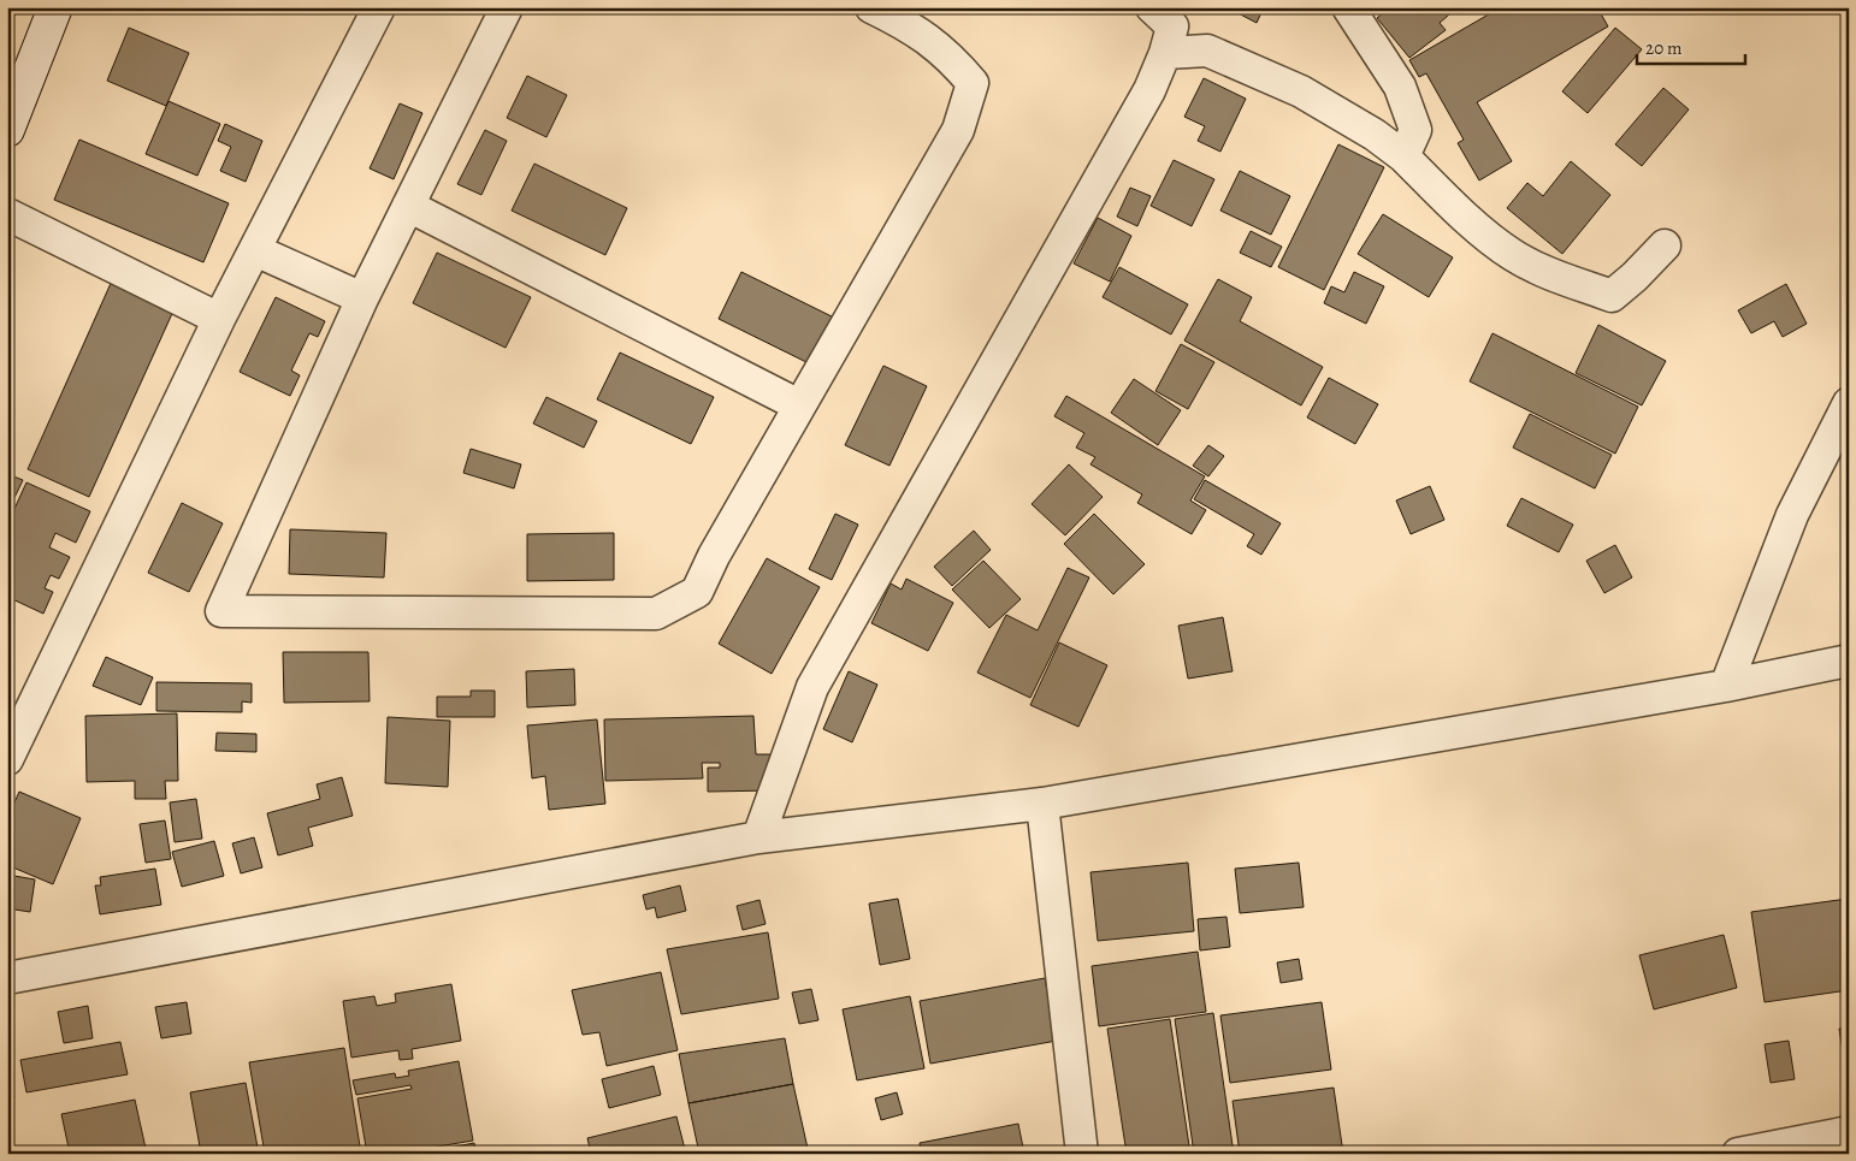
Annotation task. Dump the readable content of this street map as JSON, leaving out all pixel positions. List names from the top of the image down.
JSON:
{
  "scale_bar": "20 m"
}
